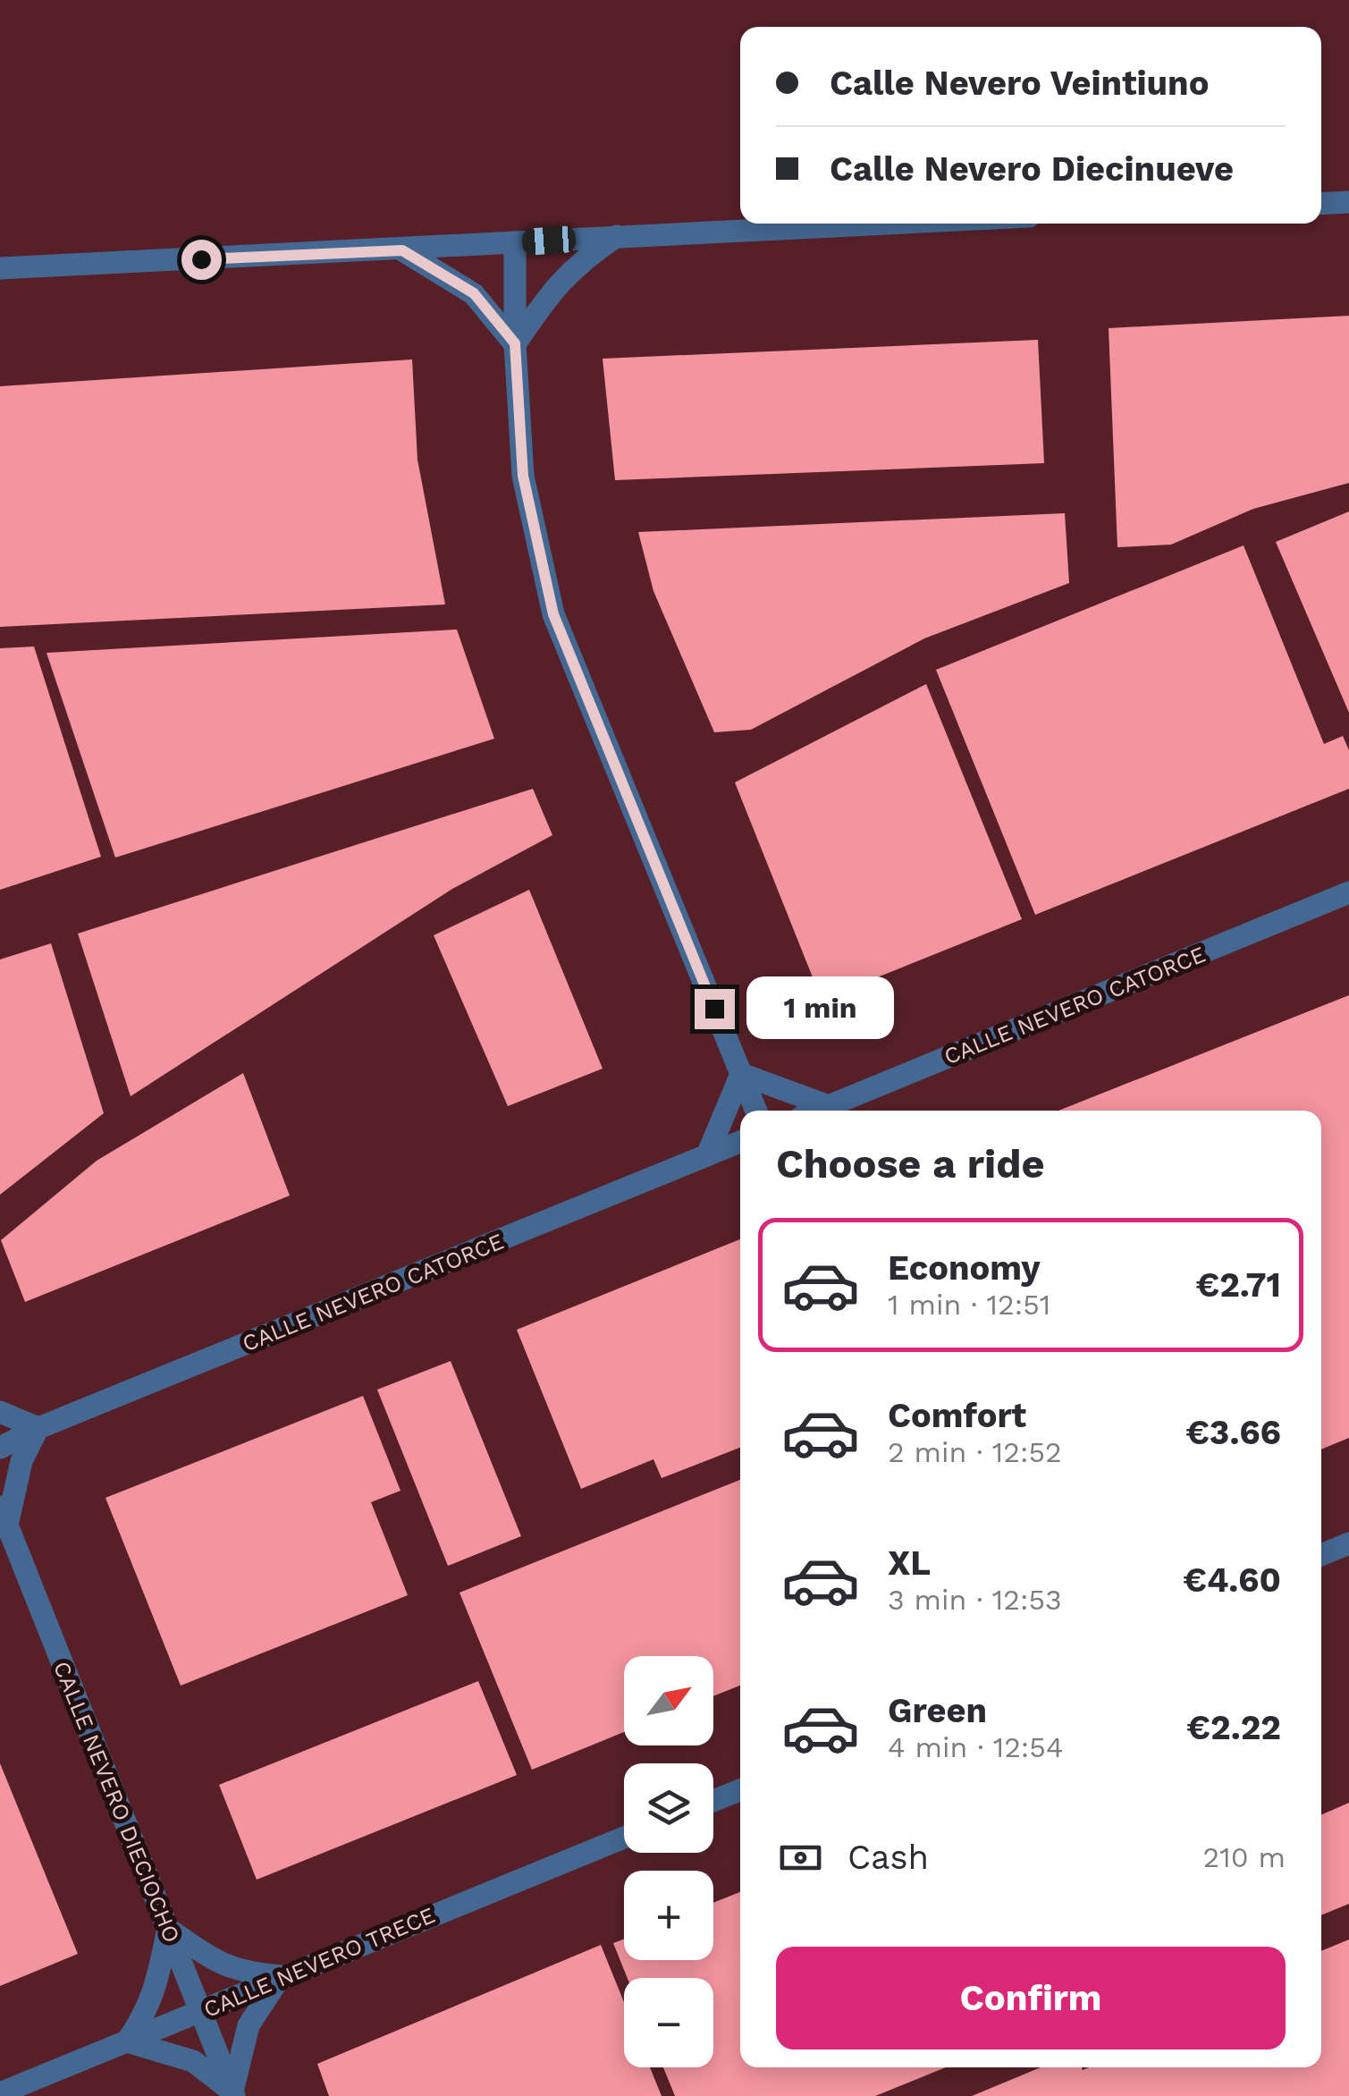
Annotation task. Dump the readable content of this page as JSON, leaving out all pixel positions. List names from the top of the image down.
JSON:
{
  "streets": {
    "street": ["CALLE NEVERO CATORCE", "CALLE NEVERO DIECIOCHO", "CALLE NEVERO TRECE"]
  },
  "crossings": [
    ["CALLE NEVERO DIECIOCHO", "CALLE NEVERO TRECE"]
  ],
  "north": "top right",
  "page": {
    "banner": ["Calle Nevero Veintiuno", "Calle Nevero Diecinueve"],
    "bubble": "1 min",
    "heading": "Choose a ride",
    "list": [
      {
        "name": "Economy",
        "note": "1 min · 12:51",
        "value": "€2.71"
      },
      {
        "name": "Comfort",
        "note": "2 min · 12:52",
        "value": "€3.66"
      },
      {
        "name": "XL",
        "note": "3 min · 12:53",
        "value": "€4.60"
      },
      {
        "name": "Green",
        "note": "4 min · 12:54",
        "value": "€2.22"
      }
    ],
    "map_buttons": ["+", "−"],
    "pay": ["Cash", "210 m"],
    "buttons": "Confirm"
  }
}
